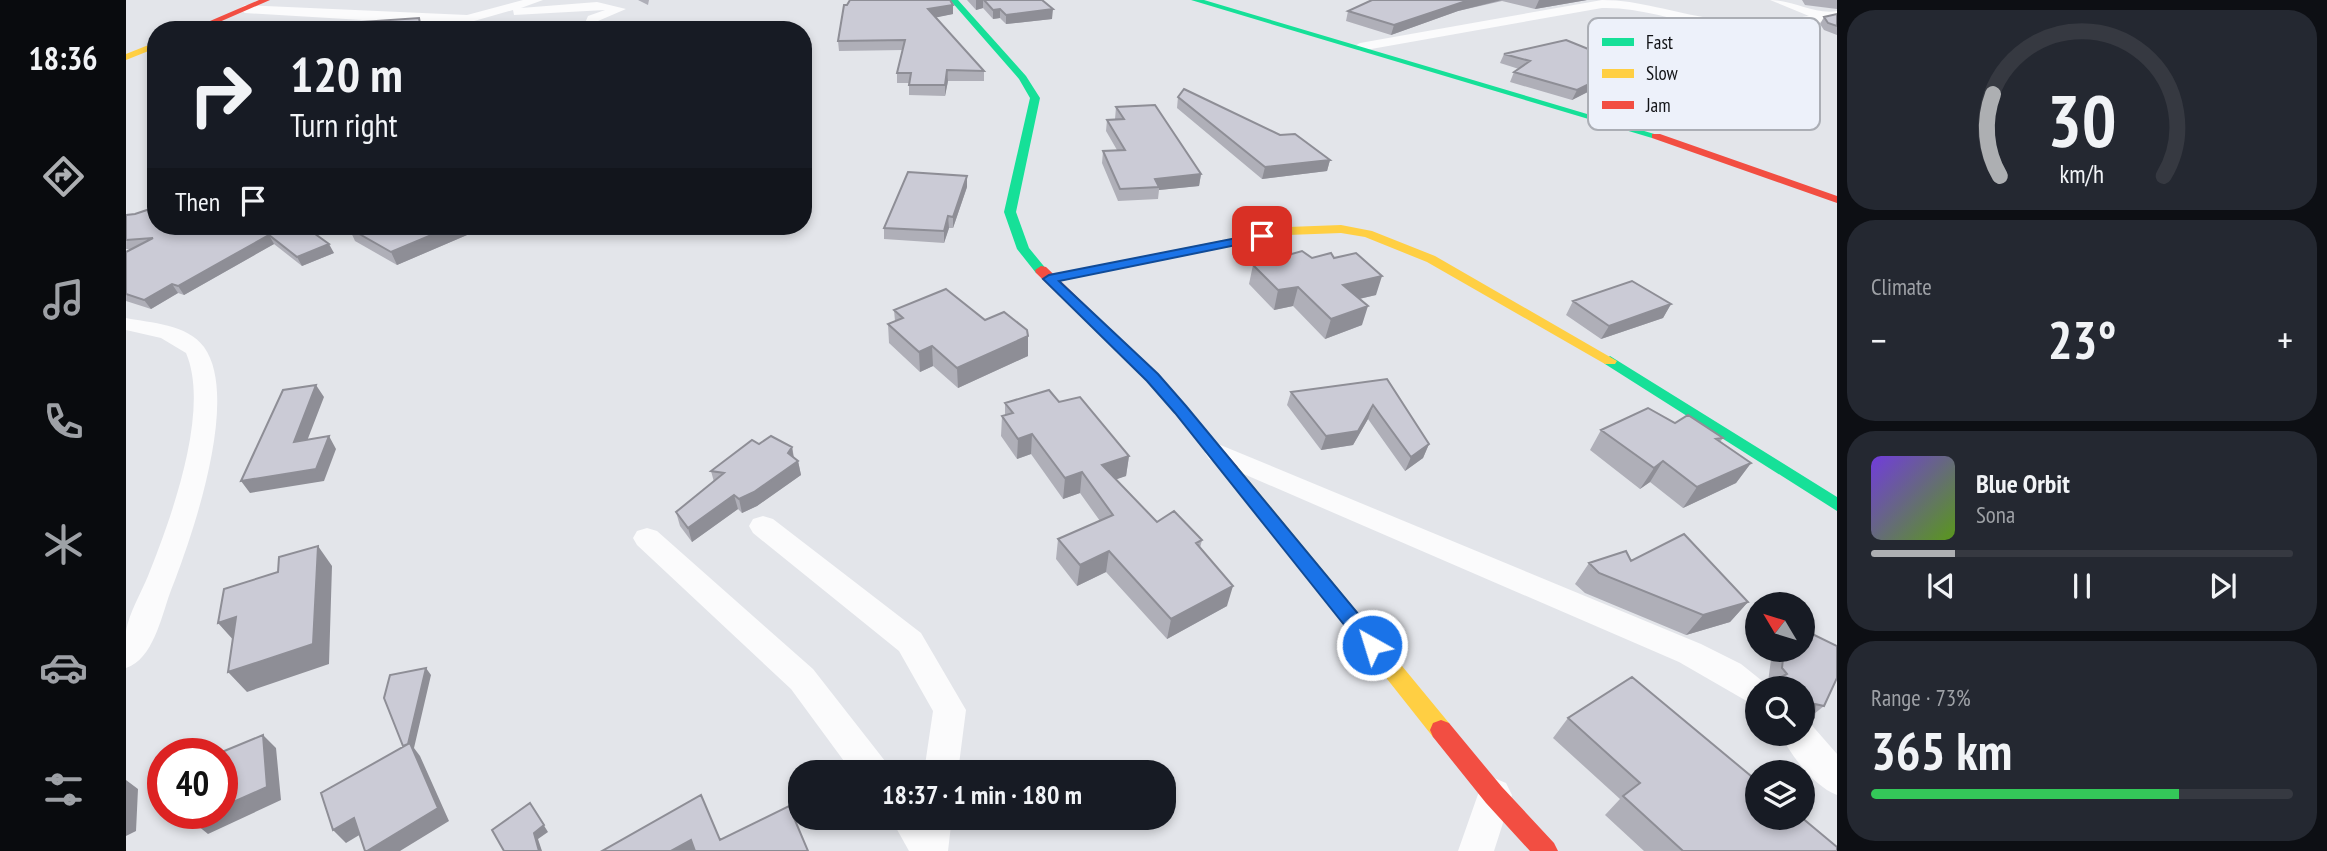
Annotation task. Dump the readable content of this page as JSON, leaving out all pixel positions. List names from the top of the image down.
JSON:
{
  "legend": ["Fast", "Slow", "Jam"],
  "north": "top left",
  "page": {
    "tabs": "18:36",
    "turn": ["120 m", "Turn right"],
    "then": "Then",
    "tile": [
      "Climate",
      ["Range · 73%", "365 km"]
    ],
    "heat": ["−", "23°", "+"],
    "song": ["Blue Orbit", "Sona"],
    "limit": "40",
    "trip": "18:37 · 1 min · 180 m",
    "gauge": ["30", "km/h"]
  }
}
